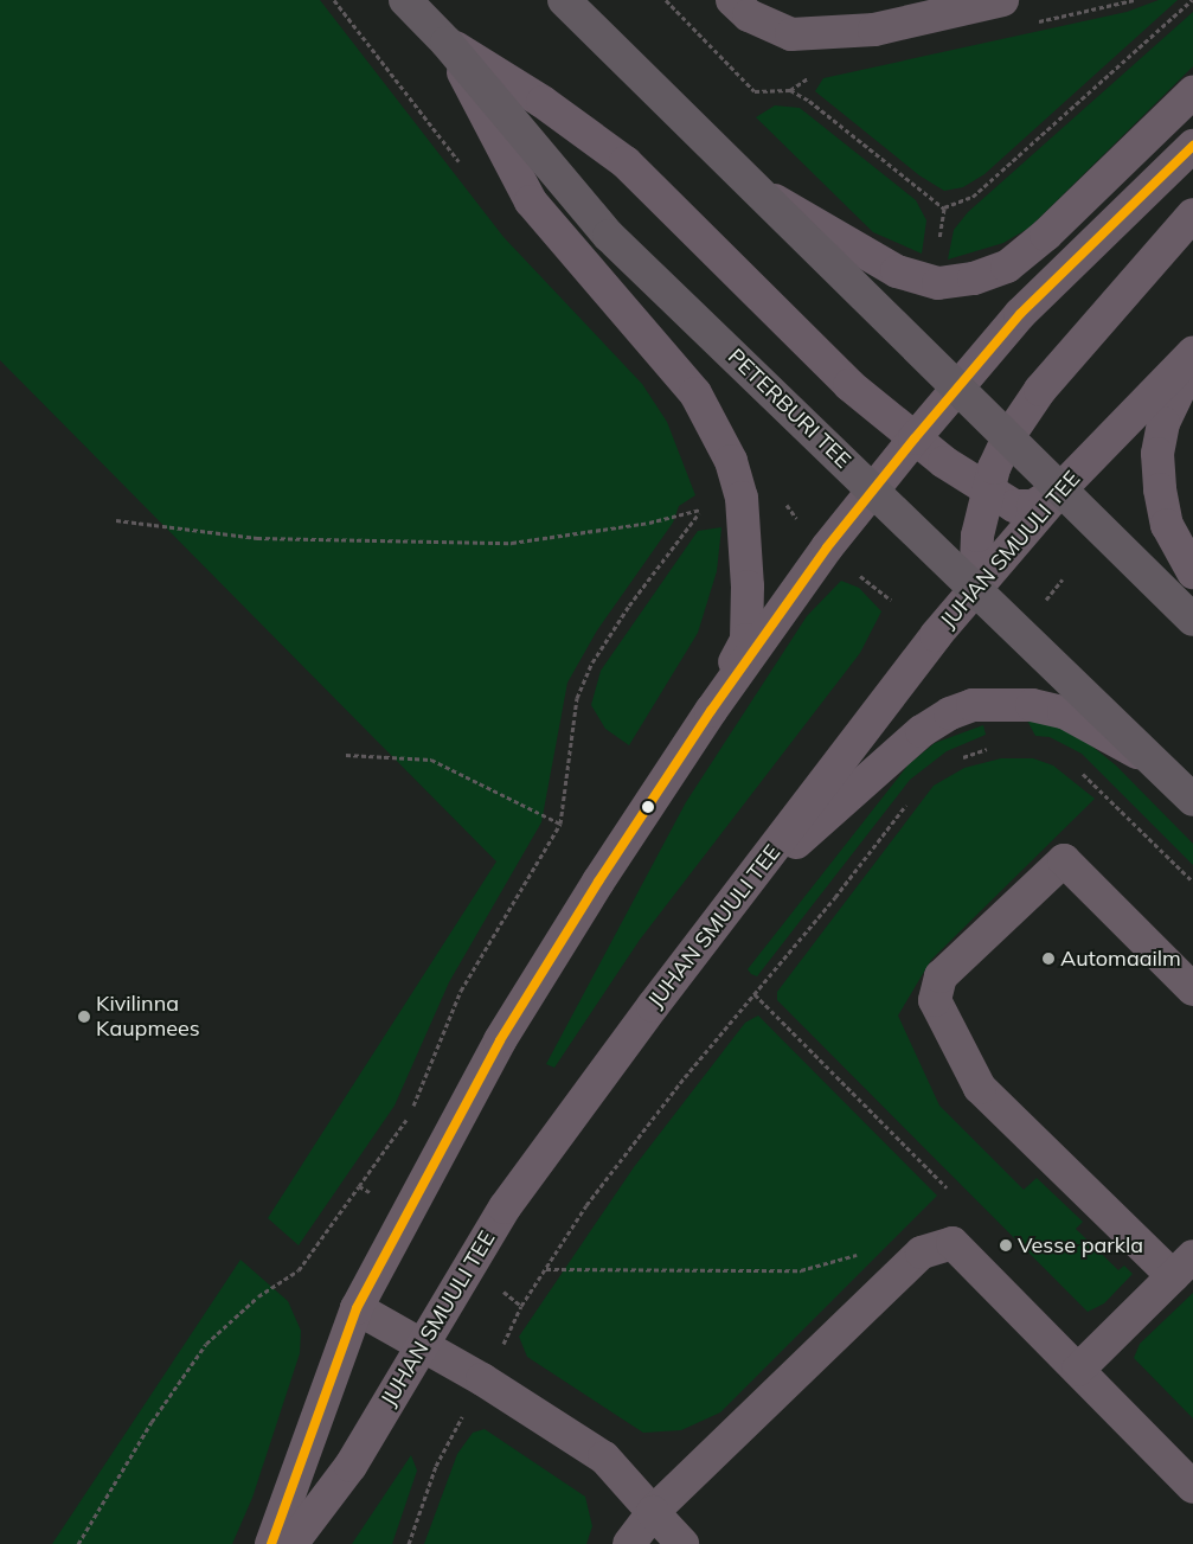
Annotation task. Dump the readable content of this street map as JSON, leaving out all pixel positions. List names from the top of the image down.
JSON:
{
  "streets": {
    "highway": ["PETERBURI TEE"],
    "main road": ["JUHAN SMUULI TEE"]
  },
  "crossings": [
    ["PETERBURI TEE", "JUHAN SMUULI TEE"]
  ],
  "places": ["Automaailm", "Kivilinna Kaupmees", "Vesse parkla"]
}
